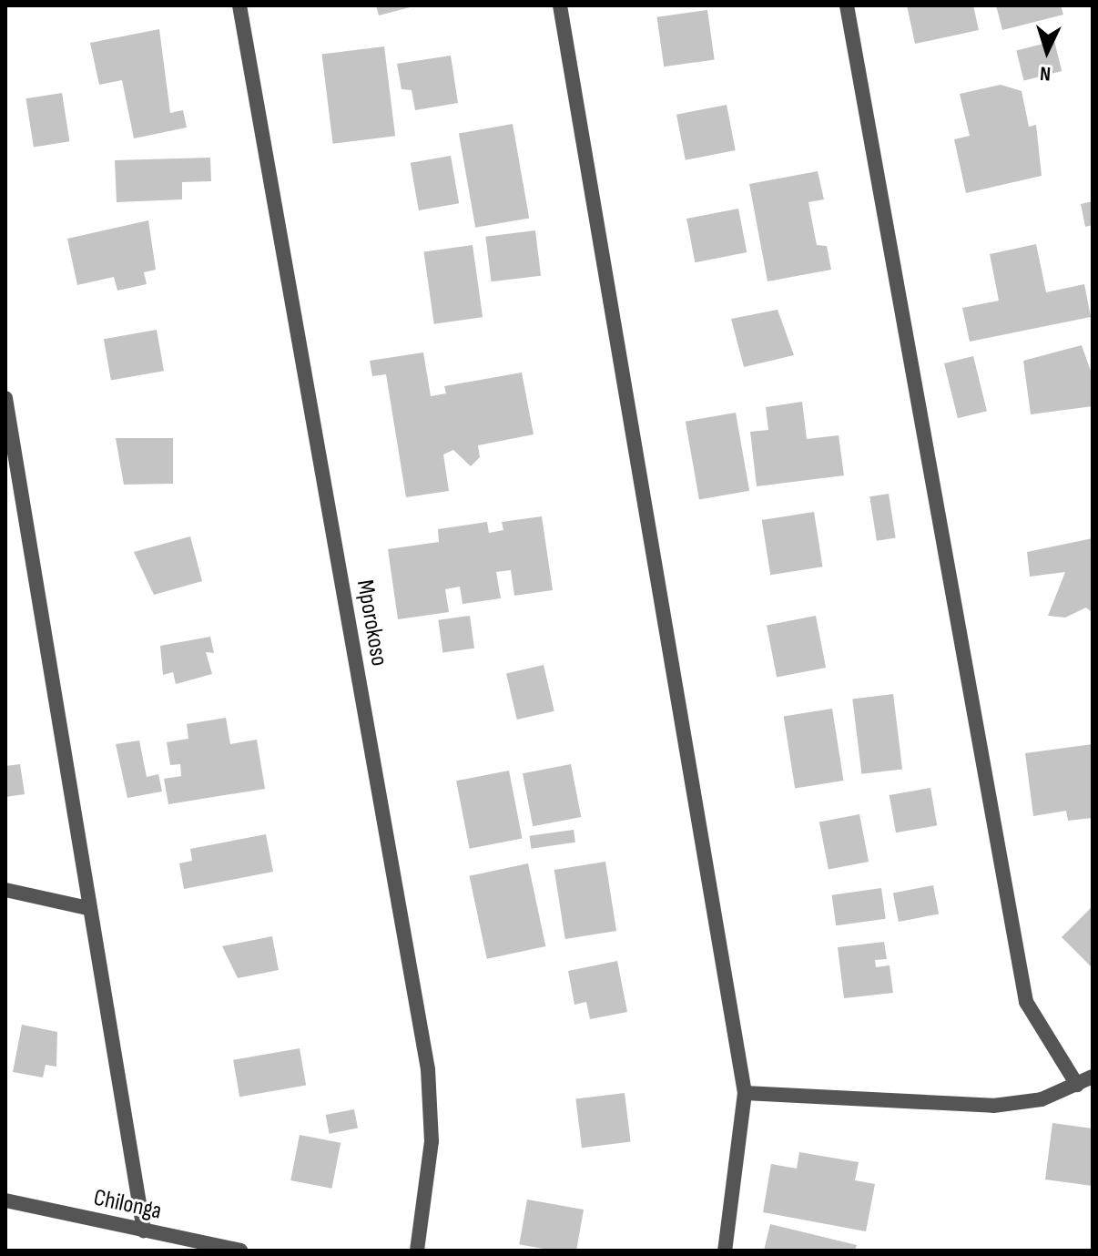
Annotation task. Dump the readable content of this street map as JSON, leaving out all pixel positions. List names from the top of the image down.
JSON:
{
  "streets": {
    "street": ["Mporokoso", "Chilonga"]
  },
  "north": "bottom"
}
